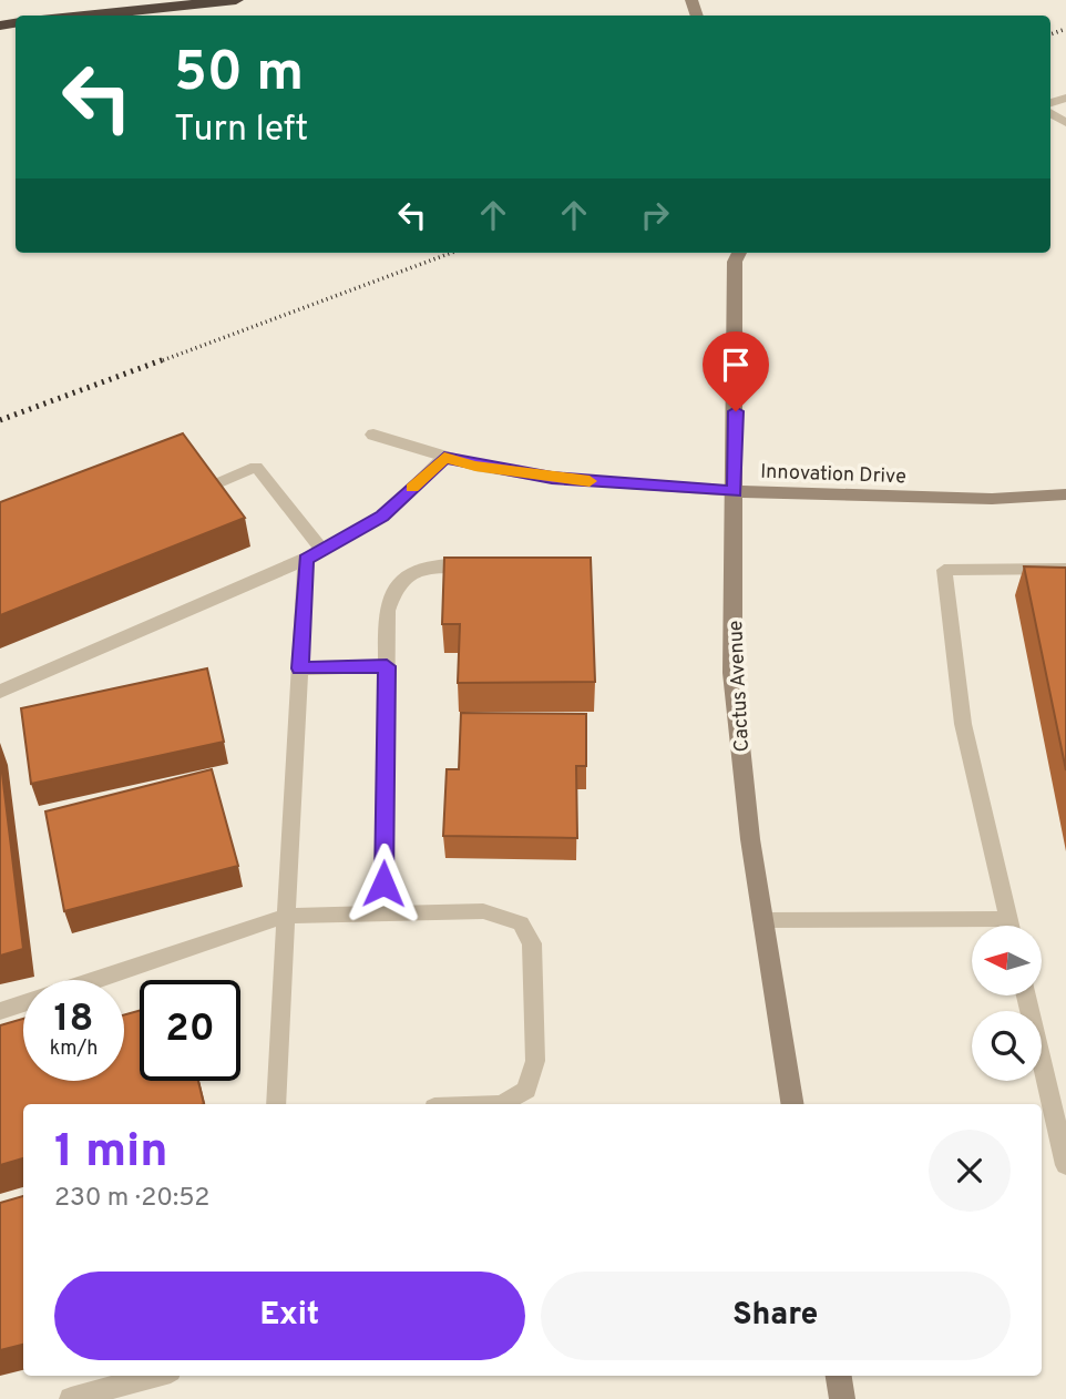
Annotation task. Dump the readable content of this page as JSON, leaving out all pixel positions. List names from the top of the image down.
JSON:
{
  "streets": {
    "main road": ["Innovation Drive", "Cactus Avenue"]
  },
  "crossings": [
    ["Innovation Drive", "Cactus Avenue"]
  ],
  "north": "left",
  "page": {
    "turn": ["50 m", "Turn left"],
    "speed": "18 km/h",
    "limit": "20",
    "heading": ["1 min", "230 m · 20:52"],
    "buttons": ["Exit", "Share"]
  }
}
